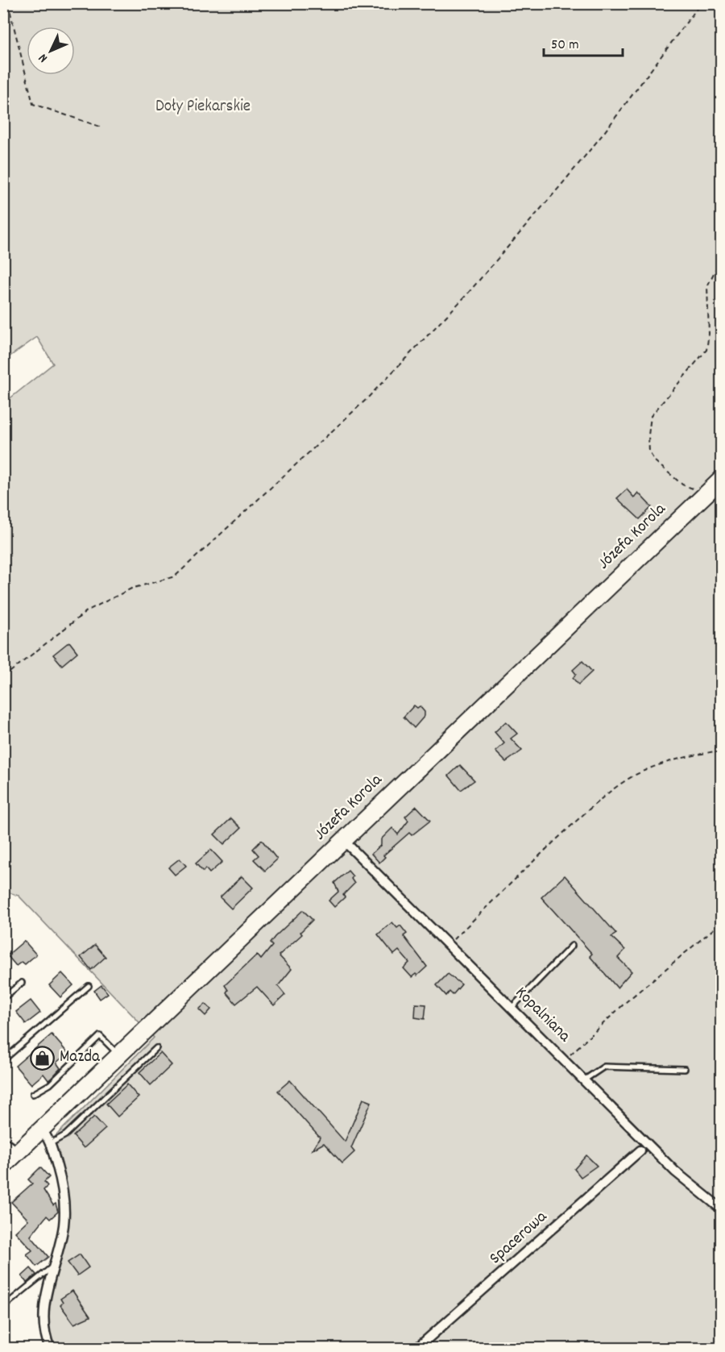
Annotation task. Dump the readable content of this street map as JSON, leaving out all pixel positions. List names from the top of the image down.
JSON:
{
  "streets": {
    "highway": ["Józefa Korola"],
    "street": ["Kopalniana", "Spacerowa"]
  },
  "crossings": [
    ["Józefa Korola", "Kopalniana"]
  ],
  "parks": ["Doły Piekarskie"],
  "places": {
    "shop": ["Mazda"]
  },
  "scale_bar": "50 m",
  "north": "bottom left"
}
